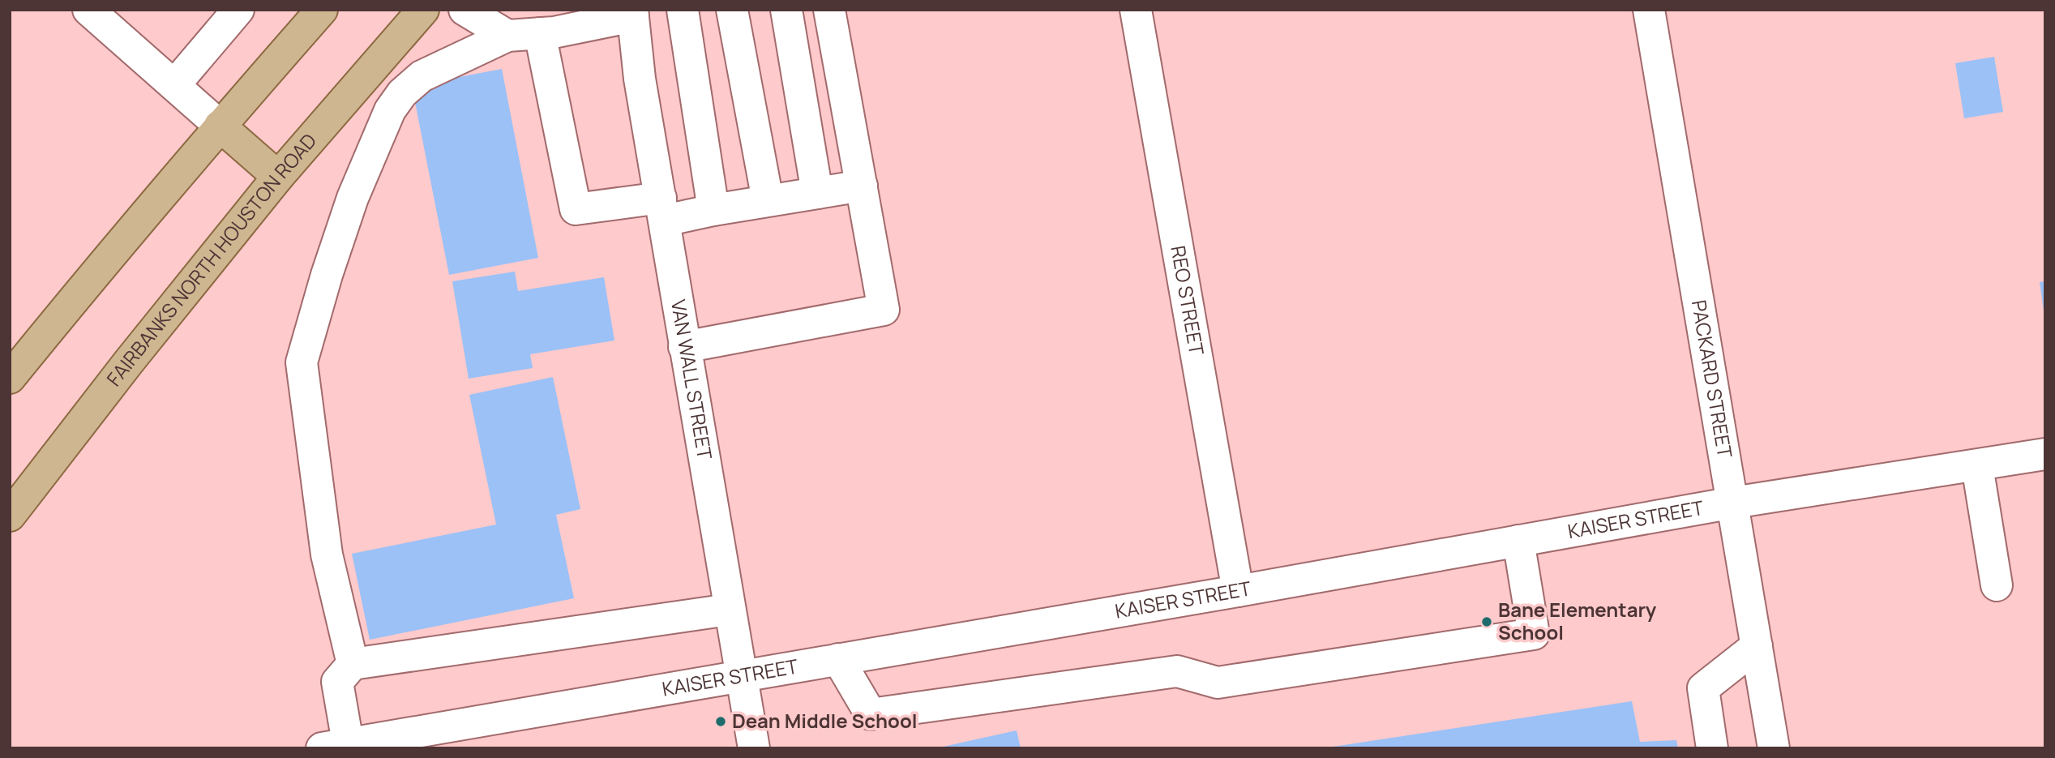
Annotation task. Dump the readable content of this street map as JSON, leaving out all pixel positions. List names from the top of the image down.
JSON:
{
  "streets": {
    "main road": ["FAIRBANKS NORTH HOUSTON ROAD"],
    "street": [
      "REO STREET",
      "PACKARD STREET",
      "VAN WALL STREET",
      "KAISER STREET"
    ]
  },
  "crossings": [
    ["REO STREET", "KAISER STREET"],
    ["PACKARD STREET", "KAISER STREET"],
    ["VAN WALL STREET", "KAISER STREET"]
  ],
  "places": ["Bane Elementary School", "Dean Middle School"]
}
